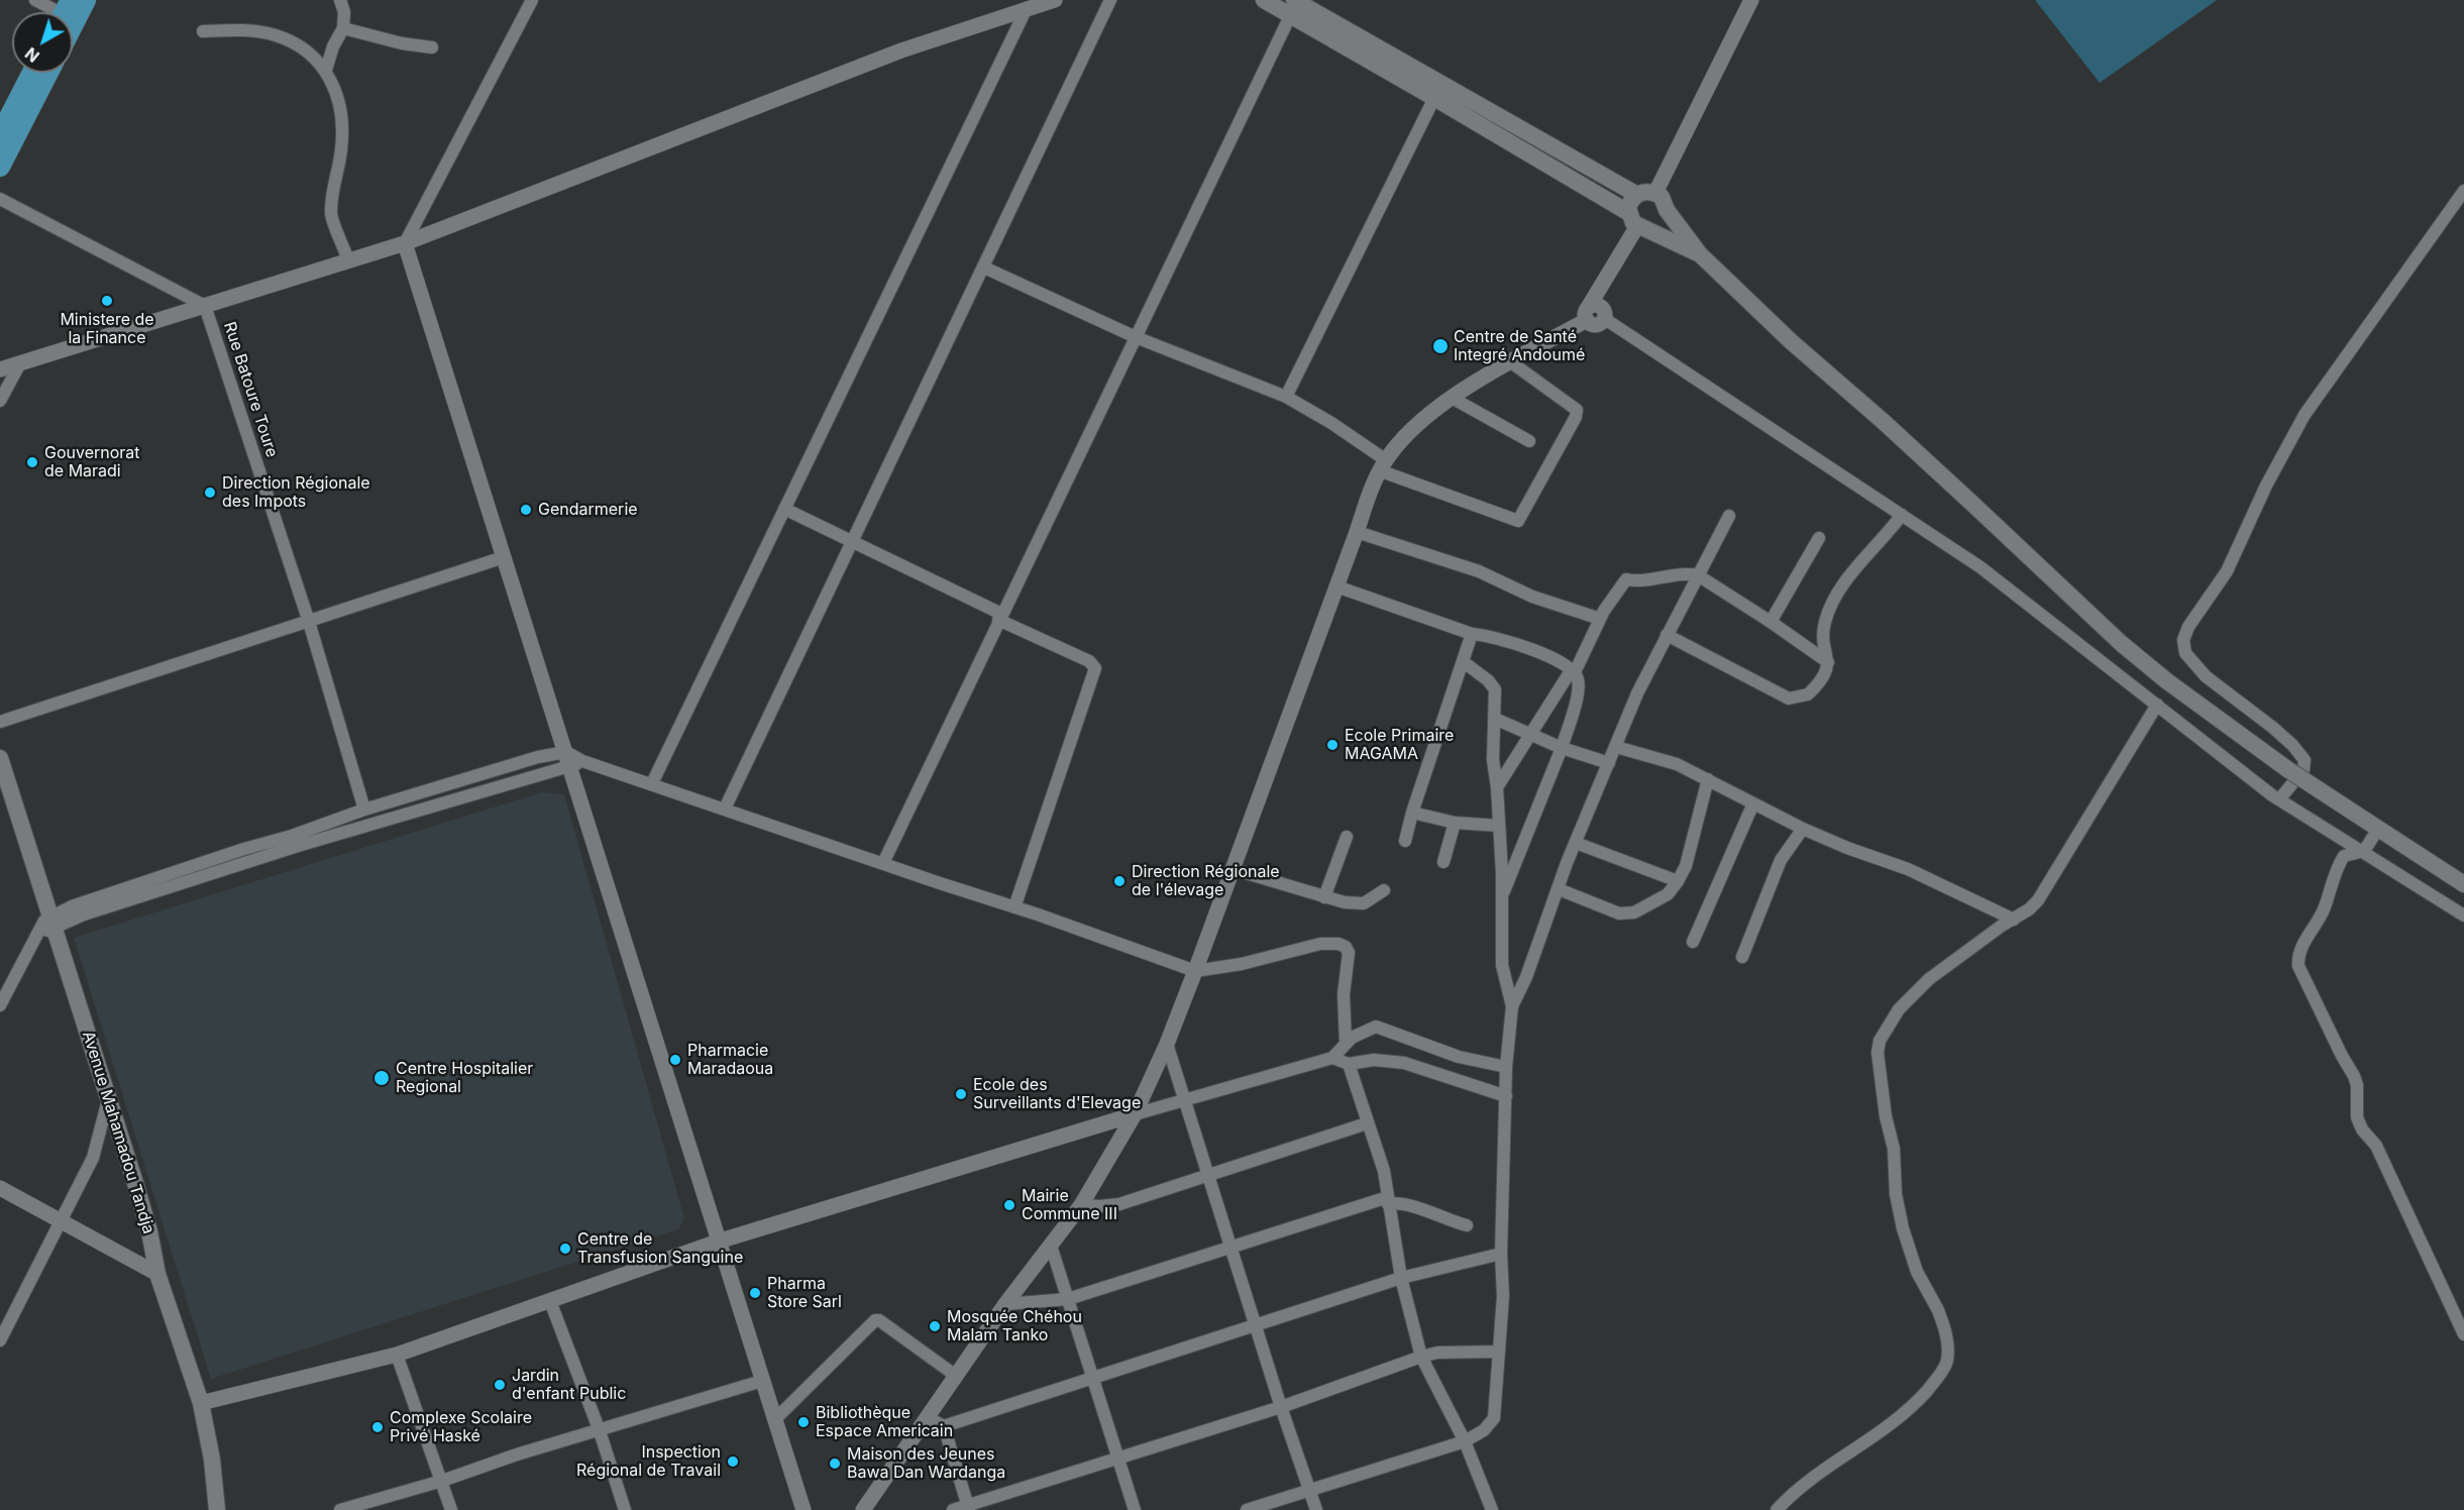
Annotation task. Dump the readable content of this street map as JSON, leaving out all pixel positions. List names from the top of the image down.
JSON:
{
  "streets": {
    "main road": ["Avenue Mahamadou Tandja"],
    "street": ["Rue Batoure Toure"]
  },
  "places": [
    "Ministere de la Finance",
    "Centre de Santé Integré Andoumé",
    "Gouvernorat de Maradi",
    "Direction Régionale des Impots",
    "Gendarmerie",
    "Ecole Primaire MAGAMA",
    "Direction Régionale de l'élevage",
    "Pharmacie Maradaoua",
    "Centre Hospitalier Regional",
    "Ecole des Surveillants d'Elevage",
    "Mairie Commune III",
    "Centre de Transfusion Sanguine",
    "Pharma Store Sarl",
    "Mosquée Chéhou Malam Tanko",
    "Jardin d'enfant Public",
    "Bibliothèque Espace Americain",
    "Complexe Scolaire Privé Haské",
    "Inspection Régional de Travail",
    "Maison des Jeunes Bawa Dan Wardanga"
  ],
  "north": "bottom left"
}
